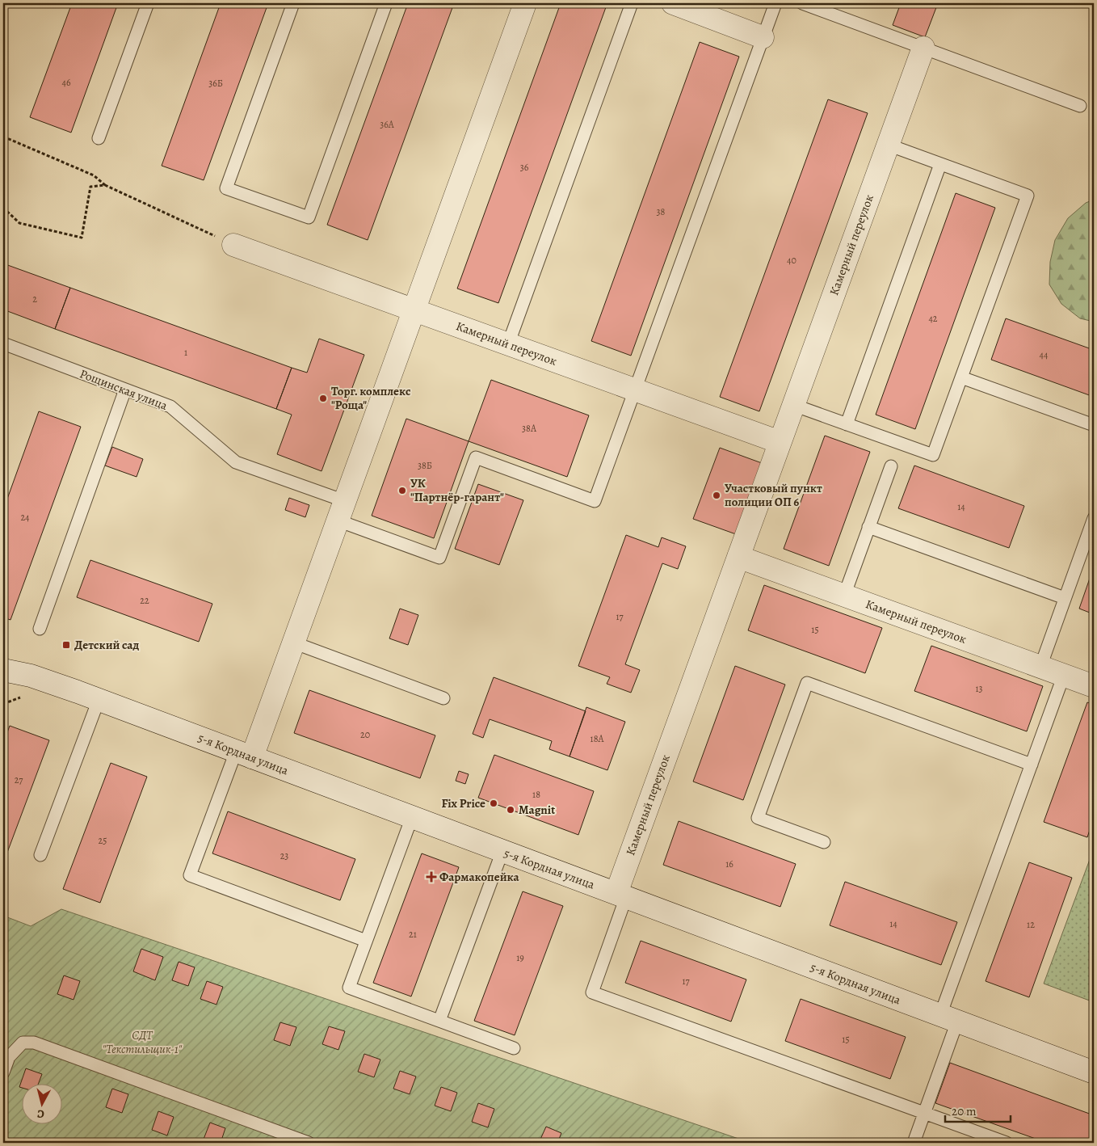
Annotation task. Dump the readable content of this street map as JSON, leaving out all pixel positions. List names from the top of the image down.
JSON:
{
  "streets": {
    "street": ["Камерный переулок", "5-я Кордная улица"],
    "lane": ["Рощинская улица"]
  },
  "crossings": [
    ["Камерный переулок", "Рощинская улица"],
    ["Камерный переулок", "5-я Кордная улица"]
  ],
  "parks": ["СДТ \"Текстильщик-1\""],
  "places": {
    "other": [
      "Торг. комплекс \"Роща\"",
      "УК \"Партнёр-гарант\"",
      "Участковый пункт полиции ОП 6",
      "Fix Price",
      "Magnit"
    ],
    "transit": ["Детский сад"],
    "health": ["Фармакопейка"]
  },
  "house_numbers": [
    "46",
    "36Б",
    "36А",
    "36",
    "38",
    "40",
    "2",
    "42",
    "1",
    "44",
    "38А",
    "38Б",
    "14",
    "24",
    "22",
    "17",
    "15",
    "13",
    "20",
    "18А",
    "27",
    "18",
    "25",
    "23",
    "16",
    "14",
    "12",
    "21",
    "19",
    "17",
    "15"
  ],
  "scale_bar": "20 m",
  "north": "bottom"
}
